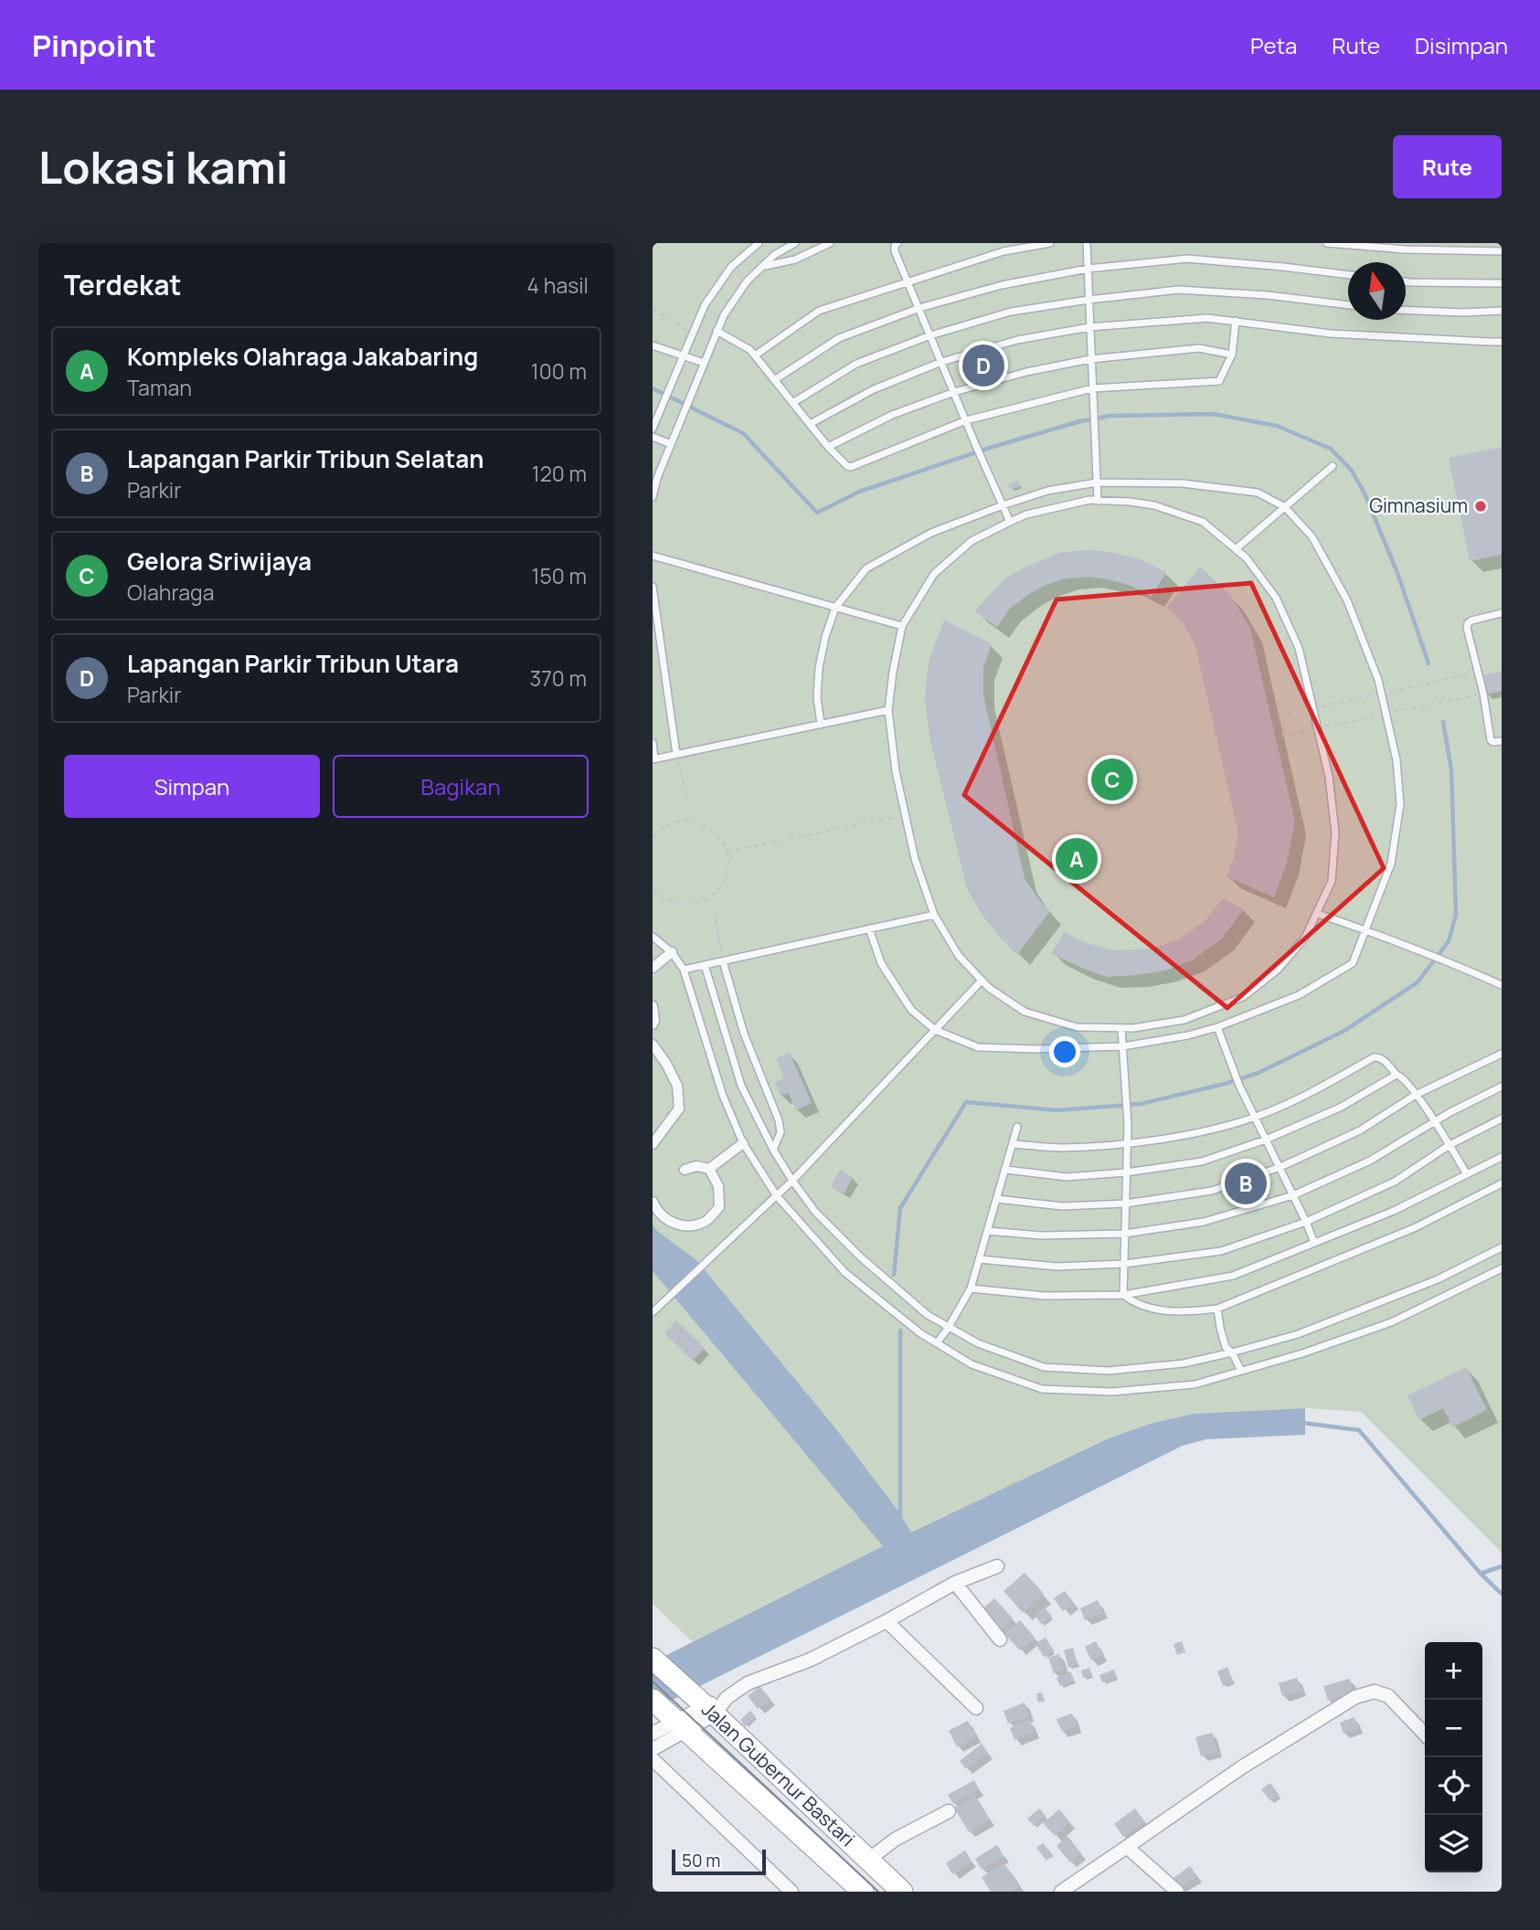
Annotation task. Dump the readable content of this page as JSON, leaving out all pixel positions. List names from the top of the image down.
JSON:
{
  "streets": {
    "highway": ["Jalan Gubernur Bastari"]
  },
  "places": ["Gimnasium"],
  "scale_bar": "50 m",
  "north": "top",
  "page": {
    "header": "Pinpoint",
    "nav": ["Peta", "Rute", "Disimpan"],
    "buttons": [
      "Rute",
      ["Simpan", "Bagikan"]
    ],
    "title": "Lokasi kami",
    "heading": ["Terdekat", "4 hasil"],
    "list": [
      {
        "mark": "A",
        "name": "Kompleks Olahraga Jakabaring",
        "note": "Taman",
        "value": "100 m"
      },
      {
        "mark": "B",
        "name": "Lapangan Parkir Tribun Selatan",
        "note": "Parkir",
        "value": "120 m"
      },
      {
        "mark": "C",
        "name": "Gelora Sriwijaya",
        "note": "Olahraga",
        "value": "150 m"
      },
      {
        "mark": "D",
        "name": "Lapangan Parkir Tribun Utara",
        "note": "Parkir",
        "value": "370 m"
      }
    ],
    "pins": [
      "D",
      "C",
      "A",
      "B"
    ],
    "map_buttons": ["+", "−"],
    "scale": "50 m"
  }
}
